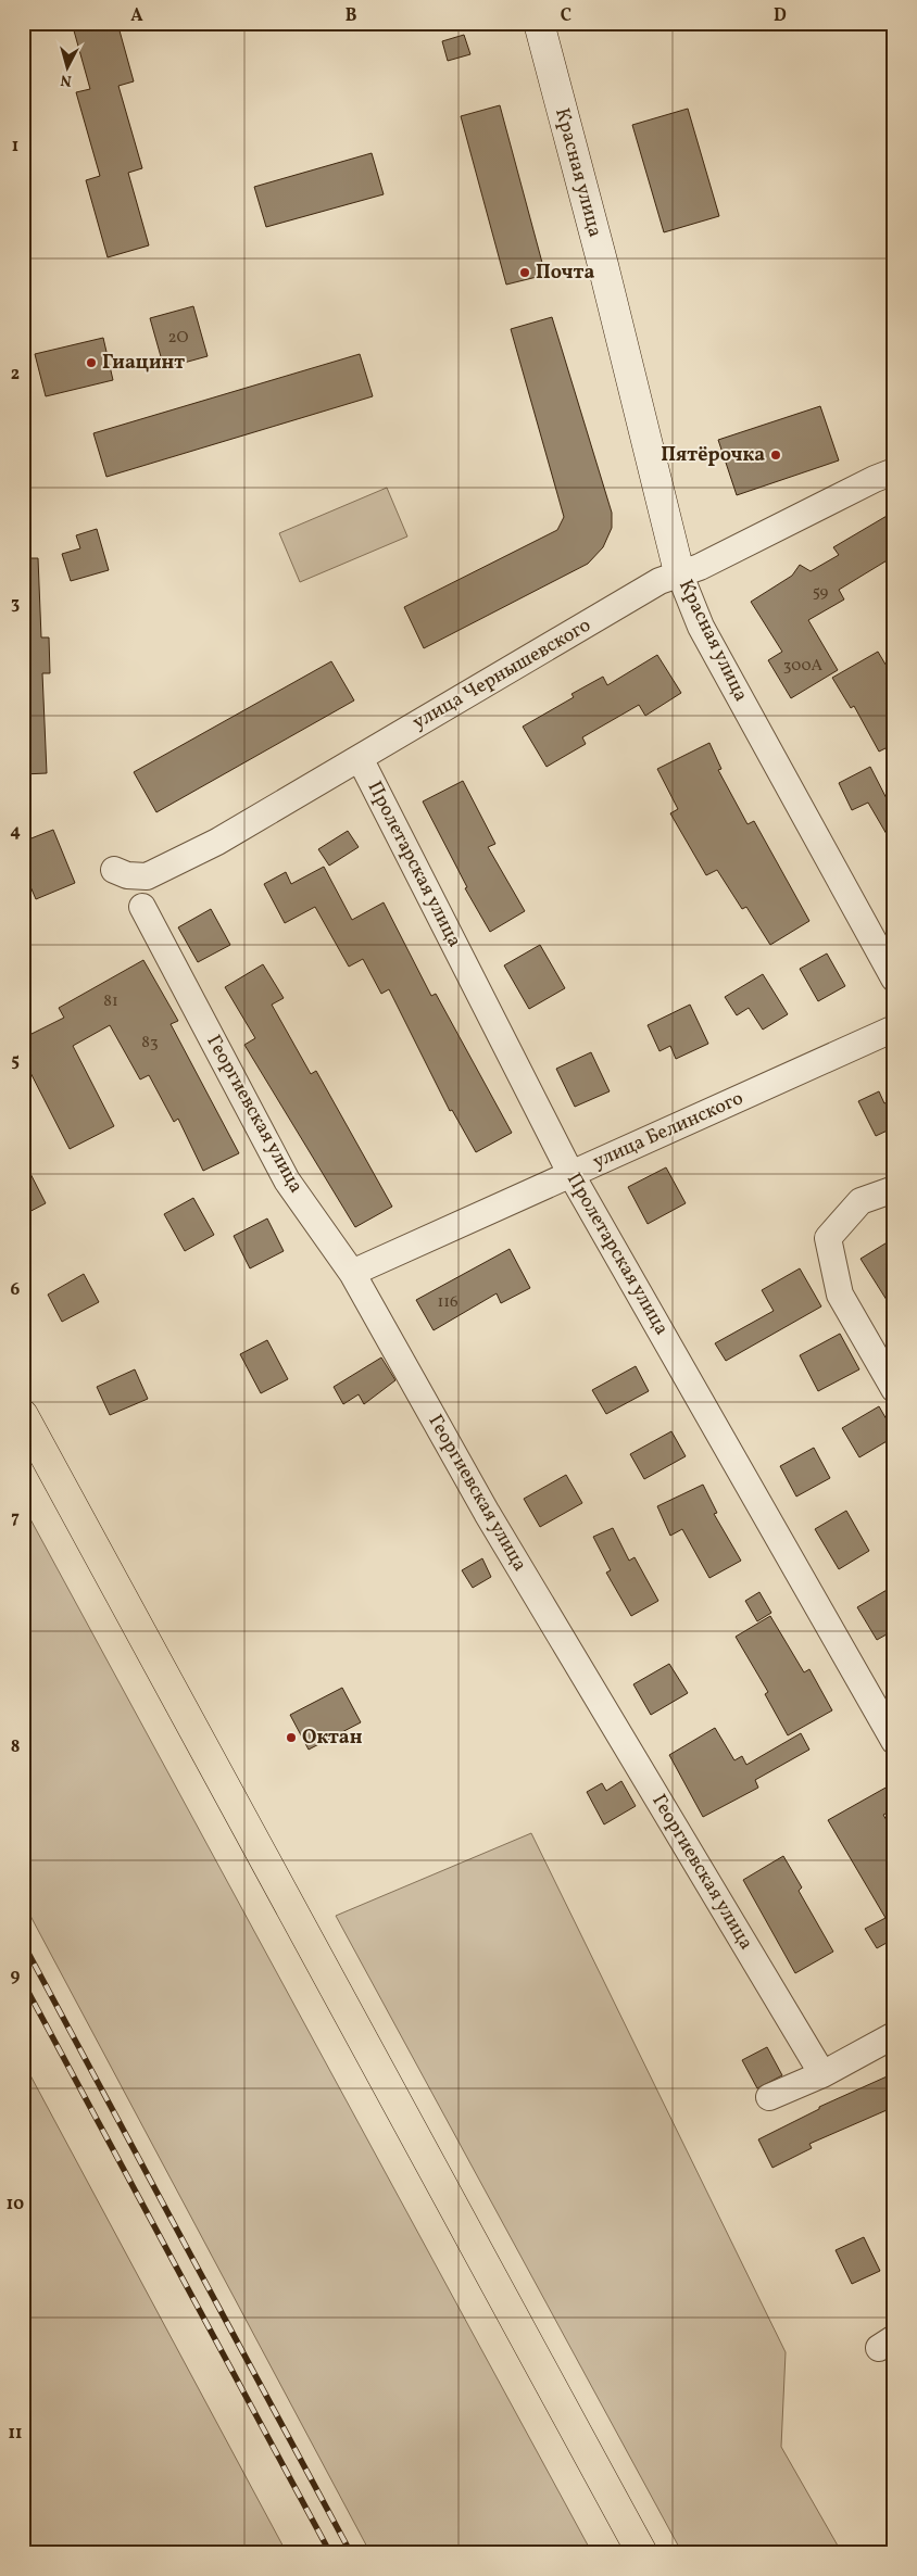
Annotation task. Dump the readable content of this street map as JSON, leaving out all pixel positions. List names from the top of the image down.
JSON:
{
  "streets": {
    "street": [
      "Красная улица",
      "улица Чернышевского",
      "Пролетарская улица",
      "Георгиевская улица",
      "улица Белинского"
    ]
  },
  "crossings": [
    ["Красная улица", "улица Чернышевского"],
    ["улица Чернышевского", "Пролетарская улица"],
    ["Пролетарская улица", "улица Белинского"],
    ["Георгиевская улица", "улица Белинского"]
  ],
  "places": [
    "Почта",
    "Гиацинт",
    "Пятёрочка",
    "Октан"
  ],
  "house_numbers": [
    "2О",
    "59",
    "300А",
    "81",
    "83",
    "116"
  ],
  "north": "bottom",
  "grid": {
    "columns": [
      "A",
      "B",
      "C",
      "D"
    ],
    "rows": [
      "1",
      "2",
      "3",
      "4",
      "5",
      "6",
      "7",
      "8",
      "9",
      "10",
      "11"
    ]
  }
}
